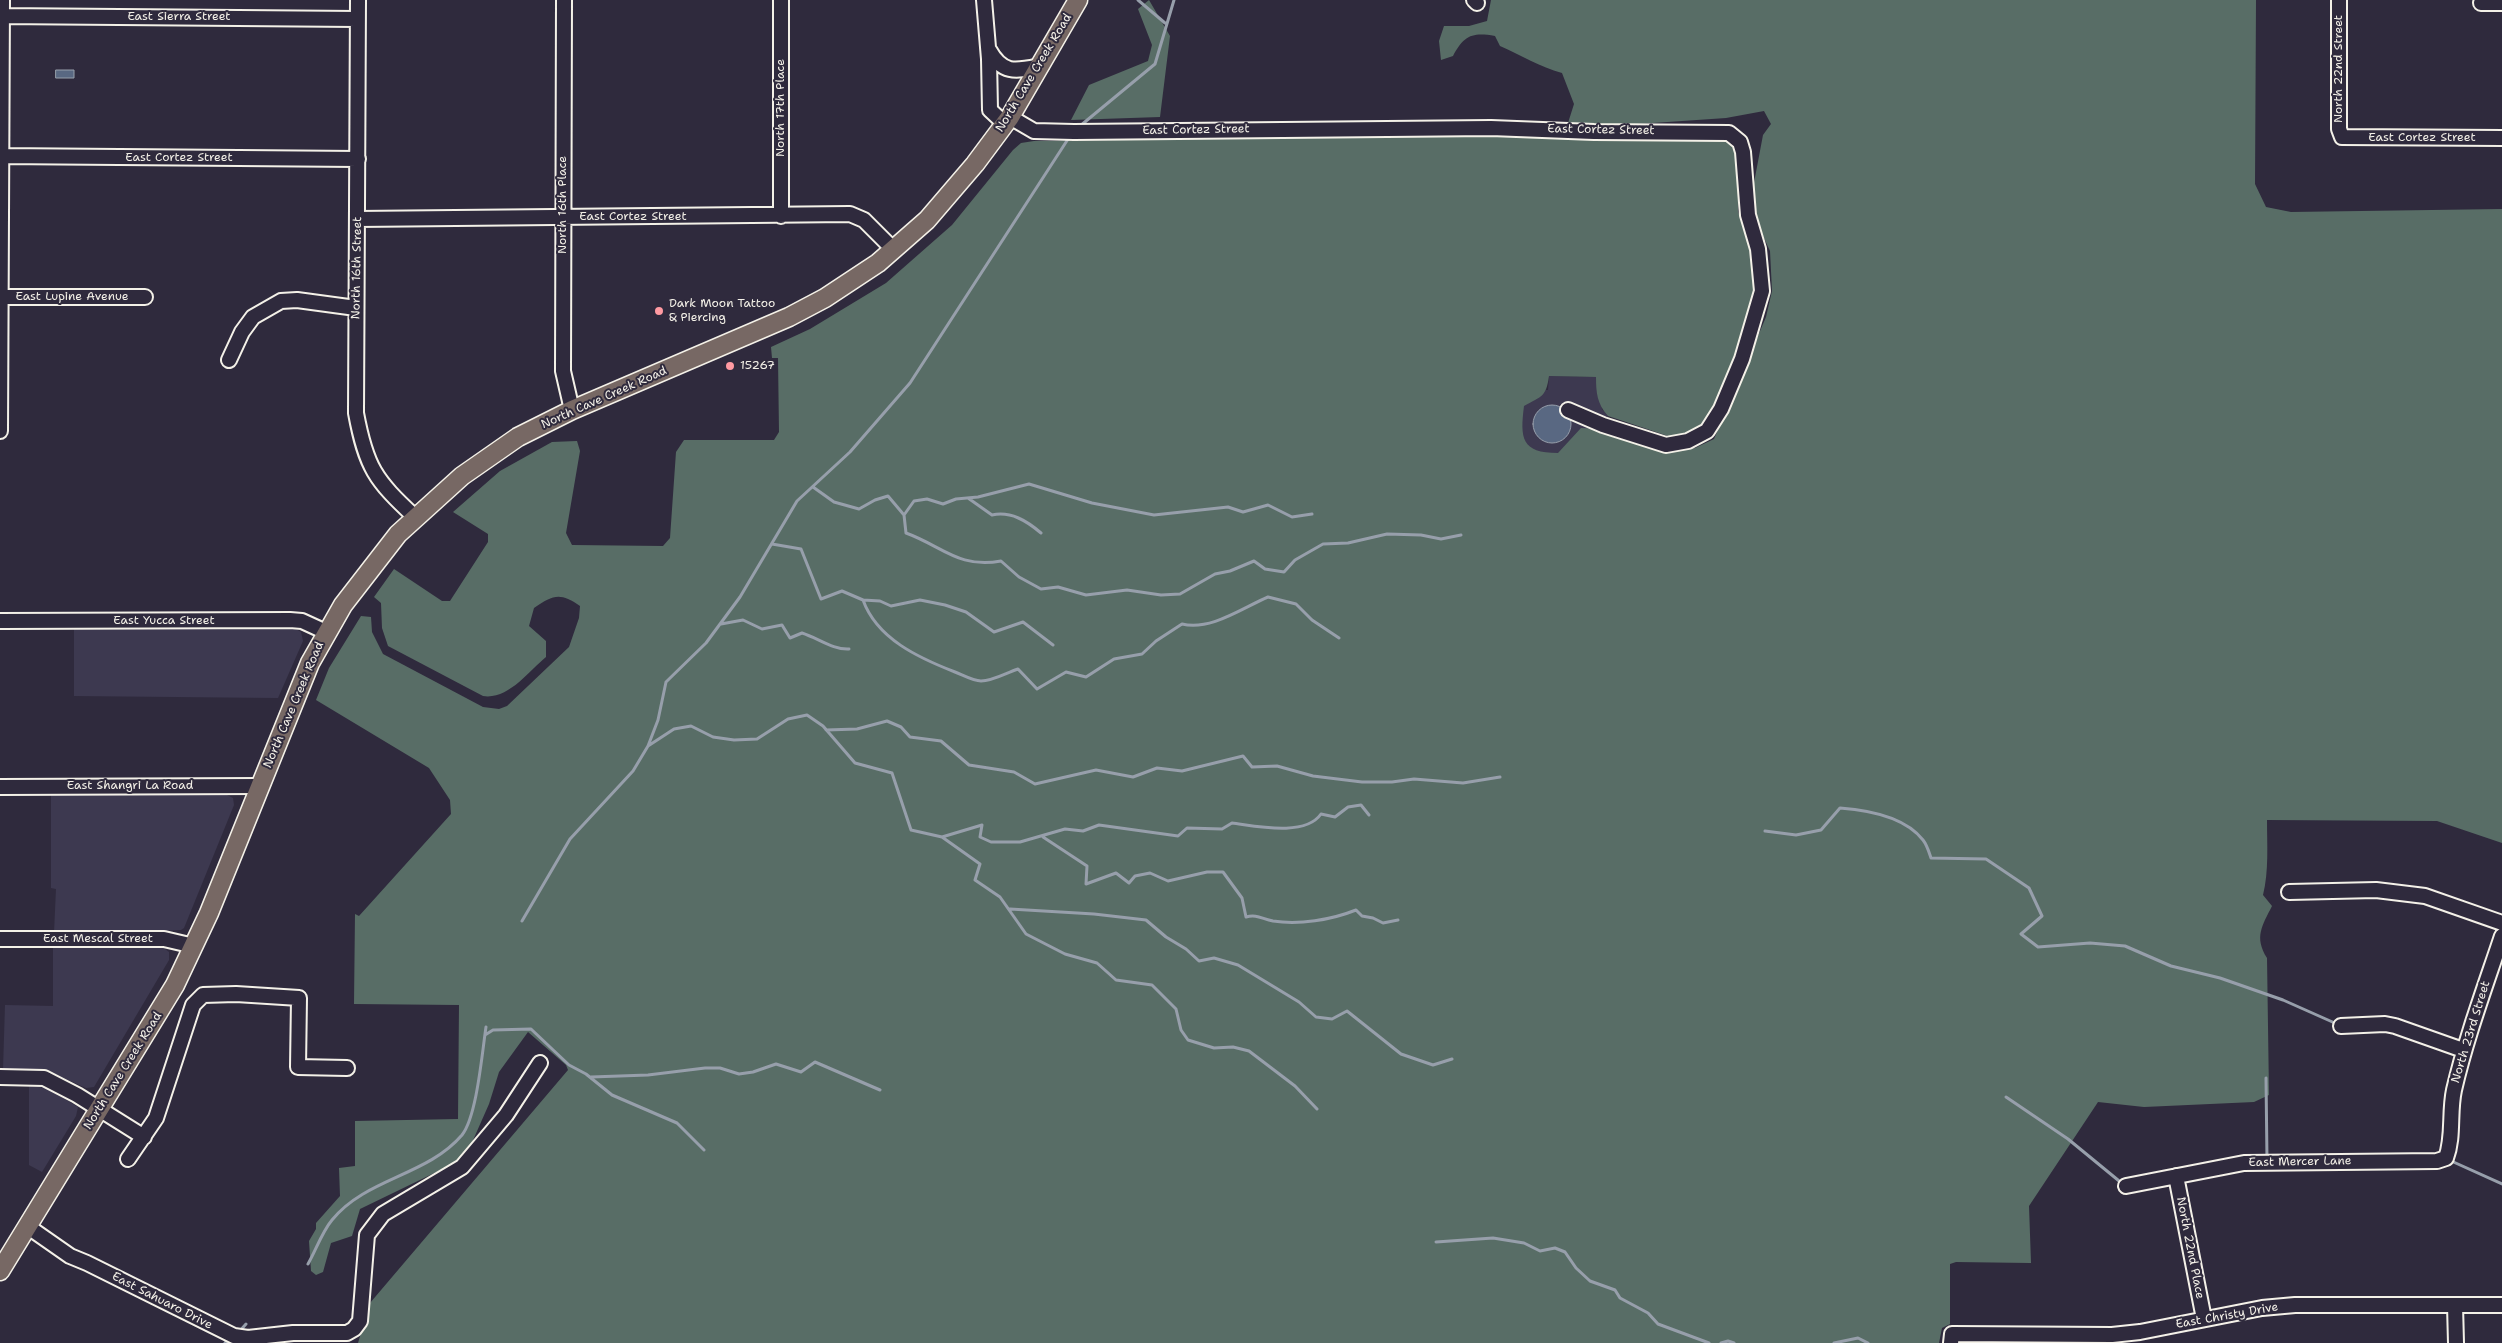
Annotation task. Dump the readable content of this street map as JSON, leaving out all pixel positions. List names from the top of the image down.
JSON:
{
  "streets": {
    "main road": ["North Cave Creek Road"],
    "street": [
      "East Sierra Street",
      "North 22nd Street",
      "North 17th Place",
      "East Cortez Street",
      "North 16th Place",
      "North 16th Street",
      "East Lupine Avenue",
      "East Yucca Street",
      "East Shangri La Road",
      "East Mescal Street",
      "North 23rd Street",
      "East Mercer Lane",
      "North 22nd Place",
      "East Sahuaro Drive",
      "East Christy Drive"
    ]
  },
  "crossings": [
    ["East Sierra Street", "North 16th Street"],
    ["North 22nd Street", "East Cortez Street"],
    ["North Cave Creek Road", "East Cortez Street"],
    ["North Cave Creek Road", "North 16th Place"],
    ["North Cave Creek Road", "North 16th Street"],
    ["North Cave Creek Road", "East Yucca Street"],
    ["North Cave Creek Road", "East Shangri La Road"],
    ["North Cave Creek Road", "East Mescal Street"],
    ["North Cave Creek Road", "East Sahuaro Drive"],
    ["North 17th Place", "East Cortez Street"],
    ["East Cortez Street", "North 16th Place"],
    ["East Cortez Street", "North 16th Street"],
    ["North 23rd Street", "East Mercer Lane"],
    ["East Mercer Lane", "North 22nd Place"],
    ["North 22nd Place", "East Christy Drive"]
  ],
  "places": ["Dark Moon Tattoo & Piercing", "15267"]
}
